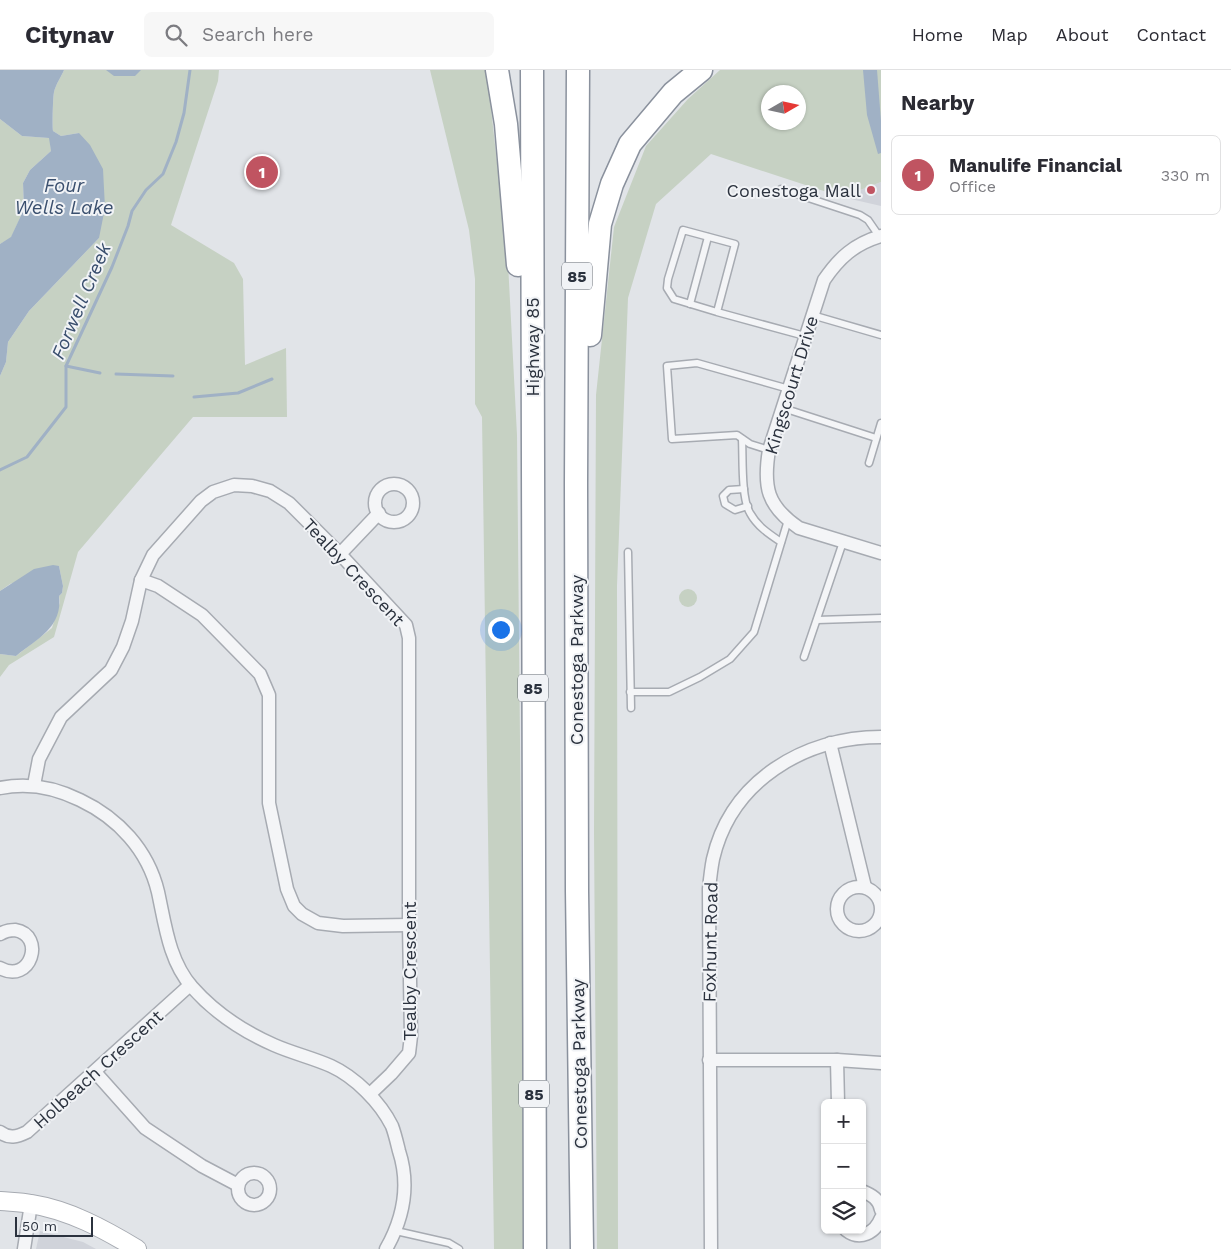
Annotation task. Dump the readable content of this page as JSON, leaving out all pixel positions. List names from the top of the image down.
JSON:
{
  "streets": {
    "highway": ["85", "Highway 85", "Conestoga Parkway"],
    "street": [
      "Kingscourt Drive",
      "Tealby Crescent",
      "Foxhunt Road",
      "Holbeach Crescent"
    ]
  },
  "crossings": [
    ["85", "Highway 85"]
  ],
  "water": ["Four Wells Lake", "Forwell Creek"],
  "places": ["Conestoga Mall"],
  "scale_bar": "50 m",
  "north": "right",
  "page": {
    "header": "Citynav",
    "search": "Search here",
    "nav": [
      "Home",
      "Map",
      "About",
      "Contact"
    ],
    "heading": "Nearby",
    "list": [
      {
        "mark": "1",
        "name": "Manulife Financial",
        "note": "Office",
        "value": "330 m"
      }
    ],
    "pins": "1",
    "map_buttons": ["+", "−"],
    "scale": "50 m"
  }
}
